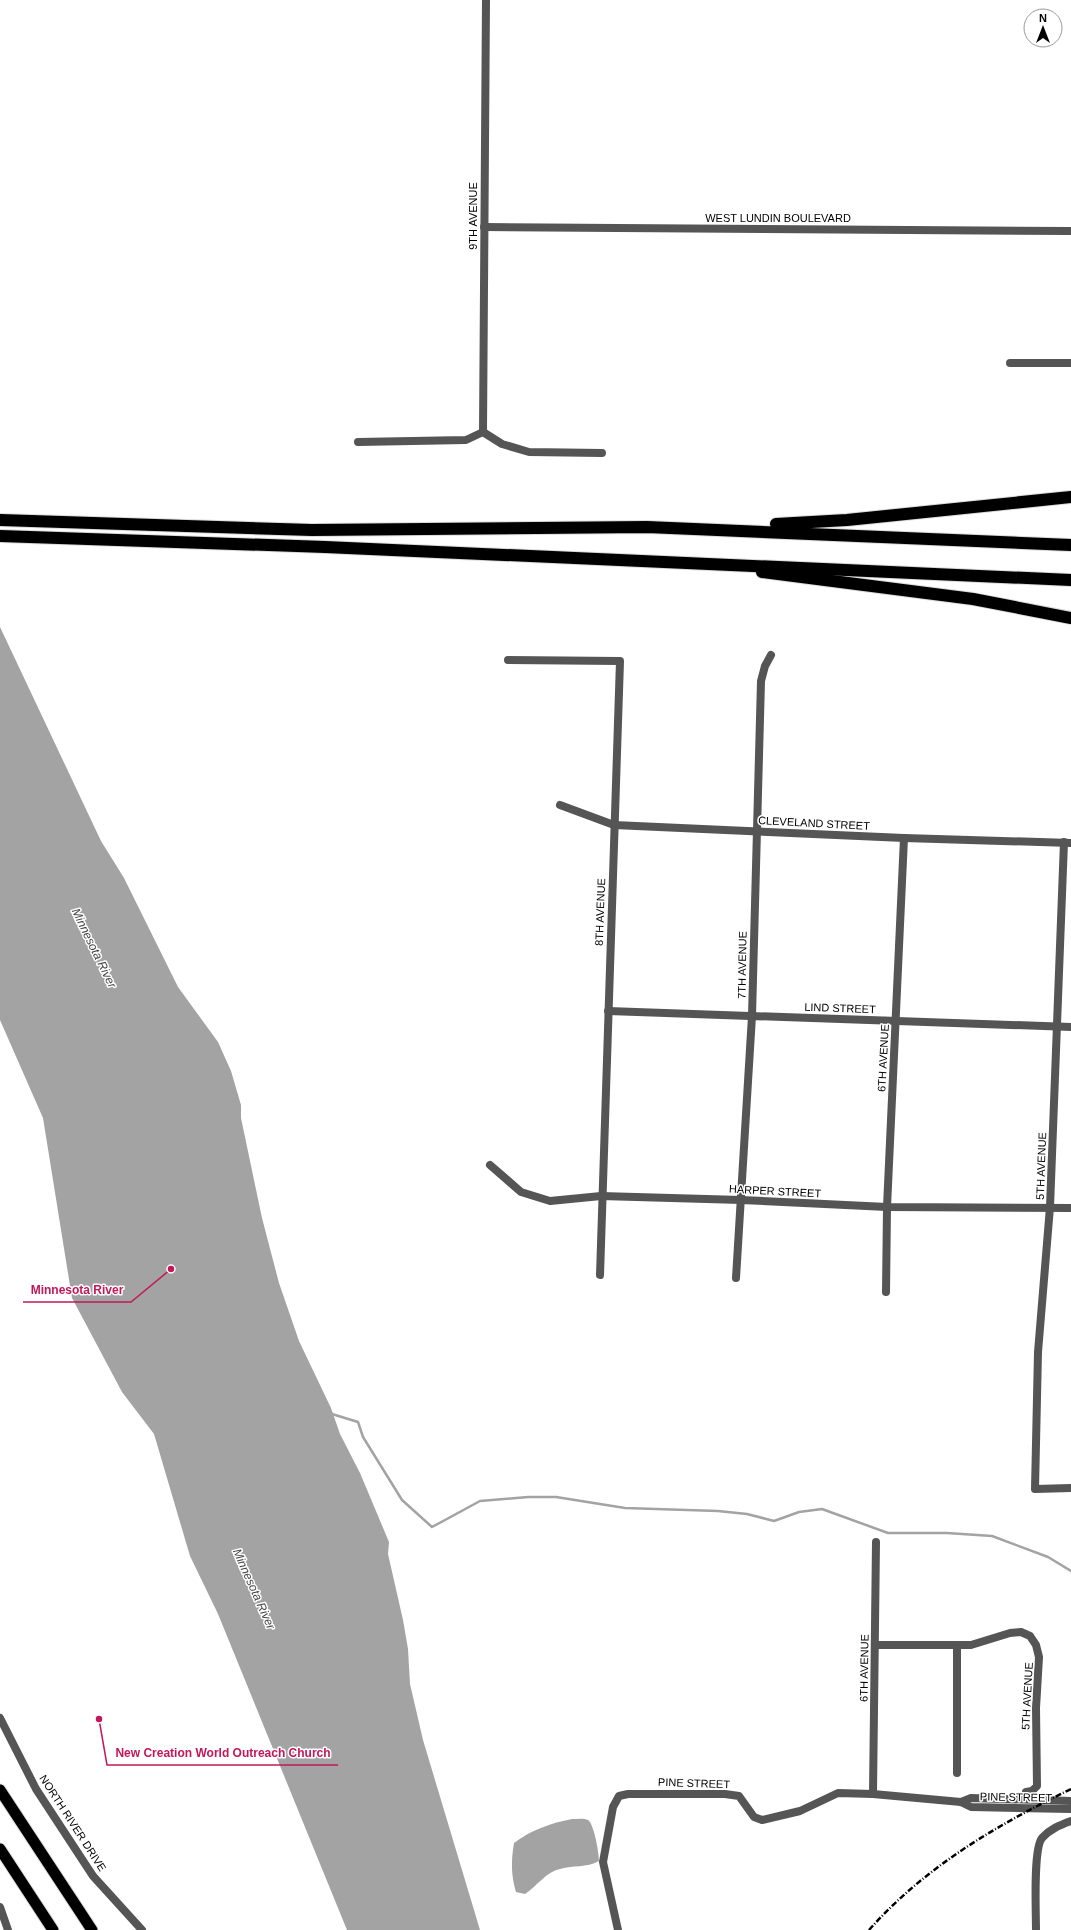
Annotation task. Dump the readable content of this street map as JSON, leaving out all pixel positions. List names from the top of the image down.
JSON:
{
  "streets": {
    "street": [
      "9TH AVENUE",
      "WEST LUNDIN BOULEVARD",
      "CLEVELAND STREET",
      "8TH AVENUE",
      "7TH AVENUE",
      "LIND STREET",
      "6TH AVENUE",
      "5TH AVENUE",
      "HARPER STREET",
      "PINE STREET",
      "NORTH RIVER DRIVE"
    ]
  },
  "crossings": [
    ["9TH AVENUE", "WEST LUNDIN BOULEVARD"],
    ["CLEVELAND STREET", "8TH AVENUE"],
    ["CLEVELAND STREET", "7TH AVENUE"],
    ["CLEVELAND STREET", "6TH AVENUE"],
    ["CLEVELAND STREET", "5TH AVENUE"],
    ["8TH AVENUE", "LIND STREET"],
    ["8TH AVENUE", "HARPER STREET"],
    ["7TH AVENUE", "LIND STREET"],
    ["7TH AVENUE", "HARPER STREET"],
    ["LIND STREET", "6TH AVENUE"],
    ["LIND STREET", "5TH AVENUE"],
    ["6TH AVENUE", "5TH AVENUE"],
    ["6TH AVENUE", "HARPER STREET"],
    ["6TH AVENUE", "PINE STREET"],
    ["5TH AVENUE", "HARPER STREET"]
  ],
  "water": ["Minnesota River"],
  "places": ["Minnesota River", "New Creation World Outreach Church"],
  "north": "top"
}
